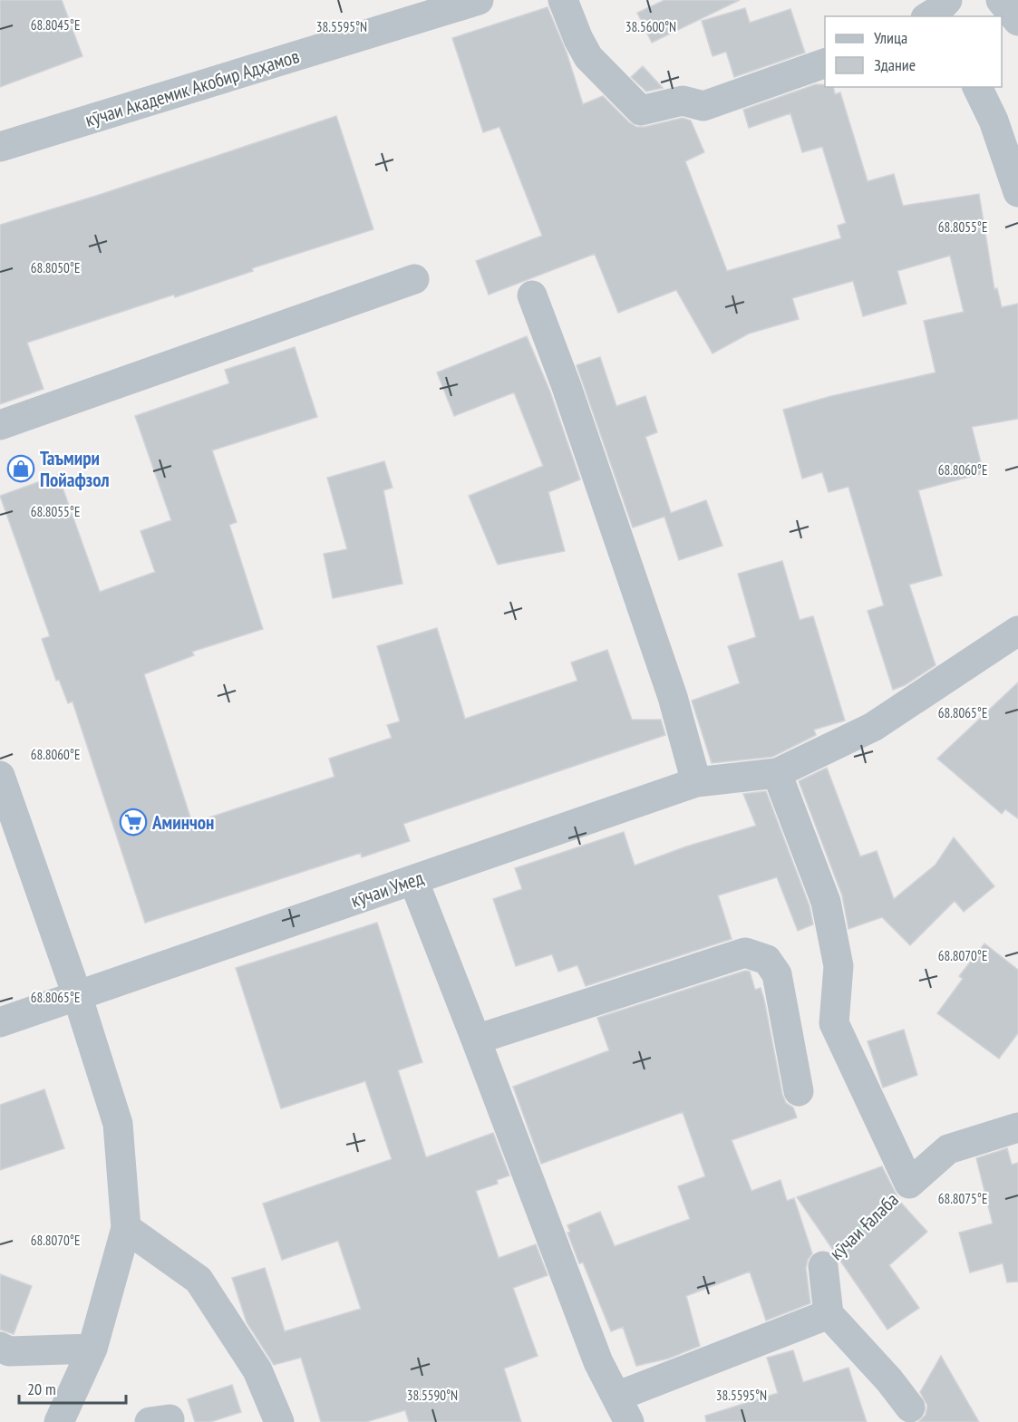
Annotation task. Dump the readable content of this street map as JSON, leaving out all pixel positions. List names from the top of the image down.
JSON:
{
  "streets": {
    "street": ["кӯчаи Академик Акобир Адҳамов", "кӯчаи Умед", "кӯчаи Ғалаба"]
  },
  "places": {
    "shop": ["Таъмири Пойафзол"],
    "supermarket": ["Аминчон"]
  },
  "legend": ["Улица", "Здание"],
  "scale_bar": "20 m",
  "coordinates": [
    "68.8045°E",
    "38.5595°N",
    "38.5600°N",
    "68.8055°E",
    "68.8050°E",
    "68.8060°E",
    "68.8065°E",
    "68.8070°E",
    "68.8075°E",
    "38.5590°N"
  ]
}
